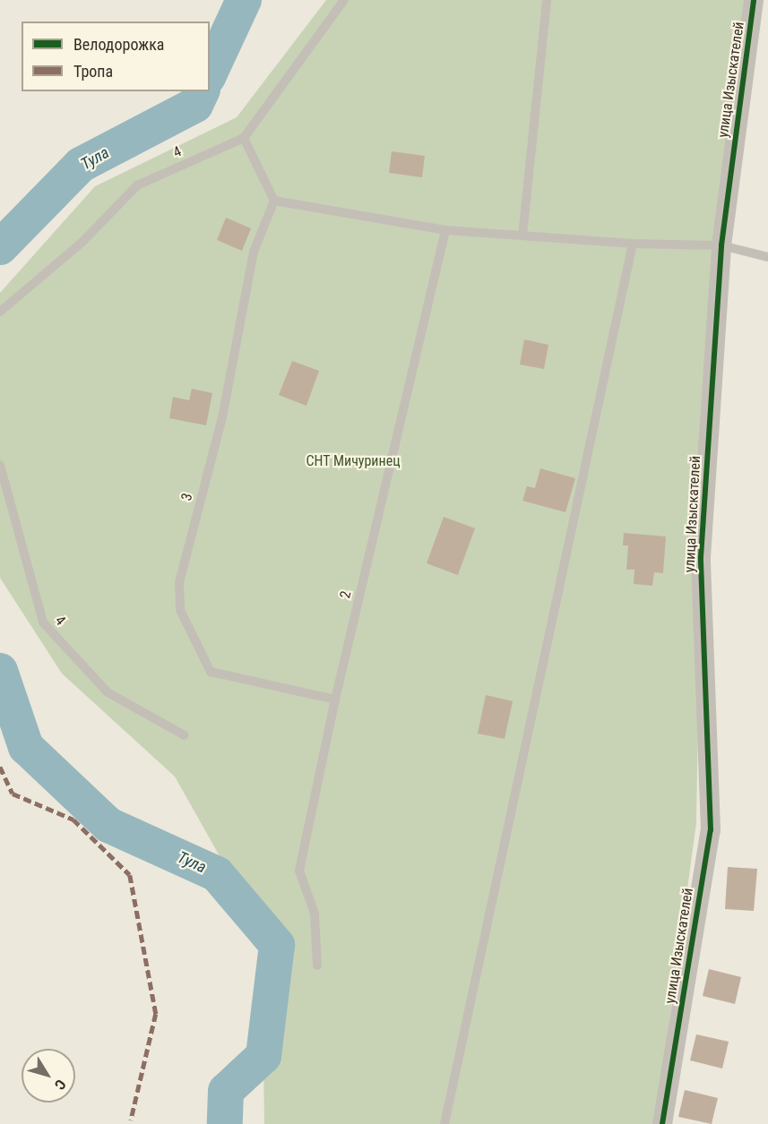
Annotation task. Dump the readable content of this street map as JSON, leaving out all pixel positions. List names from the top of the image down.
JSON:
{
  "streets": {
    "street": ["улица Изыскателей"],
    "lane": ["4", "3", "2"]
  },
  "crossings": [
    ["3", "2"]
  ],
  "water": ["Тула"],
  "parks": ["СНТ Мичуринец"],
  "legend": ["Велодорожка", "Тропа"],
  "north": "bottom right"
}
